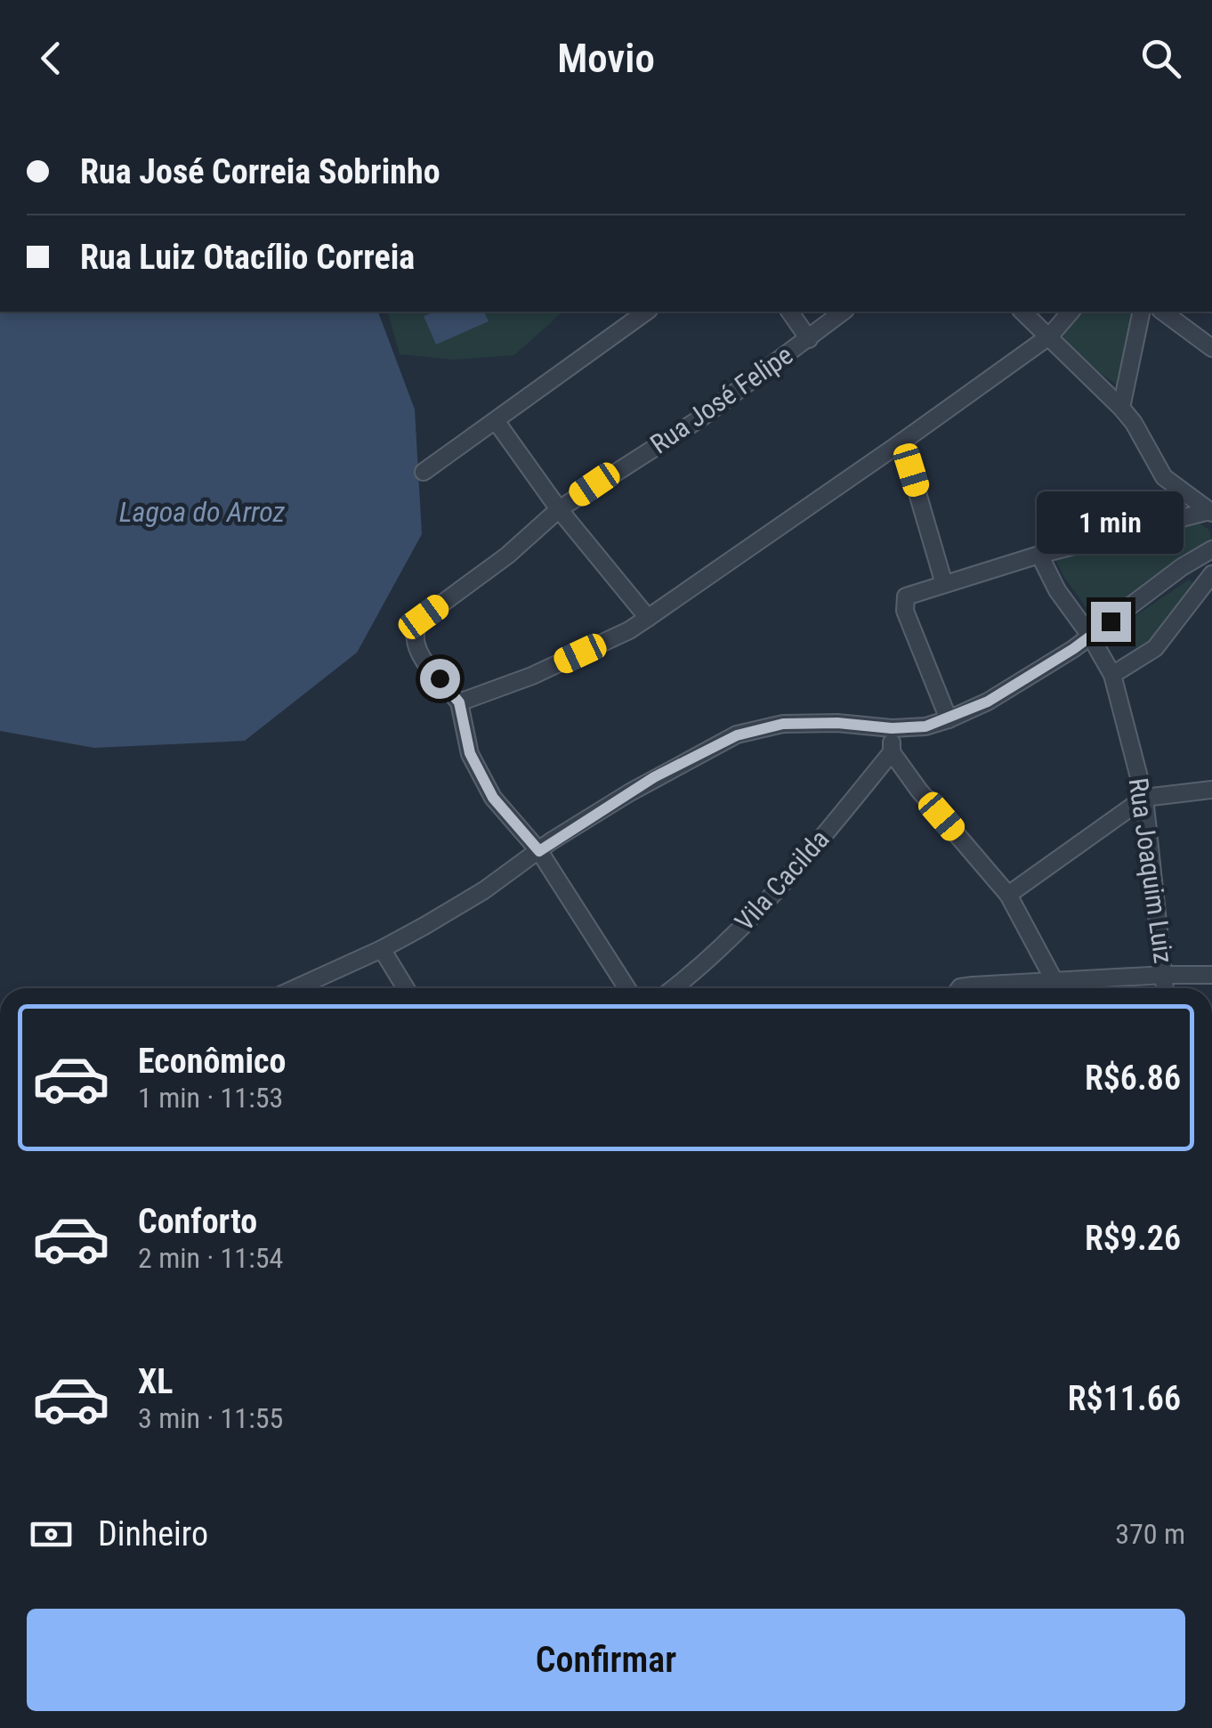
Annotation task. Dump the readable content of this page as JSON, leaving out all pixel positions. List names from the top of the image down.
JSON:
{
  "streets": {
    "street": ["Rua José Felipe", "Rua Joaquim Luiz", "Vila Cacilda"]
  },
  "water": ["Lagoa do Arroz"],
  "page": {
    "header": "Movio",
    "banner": ["Rua José Correia Sobrinho", "Rua Luiz Otacílio Correia"],
    "bubble": "1 min",
    "list": [
      {
        "name": "Econômico",
        "note": "1 min · 11:53",
        "value": "R$6.86"
      },
      {
        "name": "Conforto",
        "note": "2 min · 11:54",
        "value": "R$9.26"
      },
      {
        "name": "XL",
        "note": "3 min · 11:55",
        "value": "R$11.66"
      }
    ],
    "pay": ["Dinheiro", "370 m"],
    "buttons": "Confirmar"
  }
}
